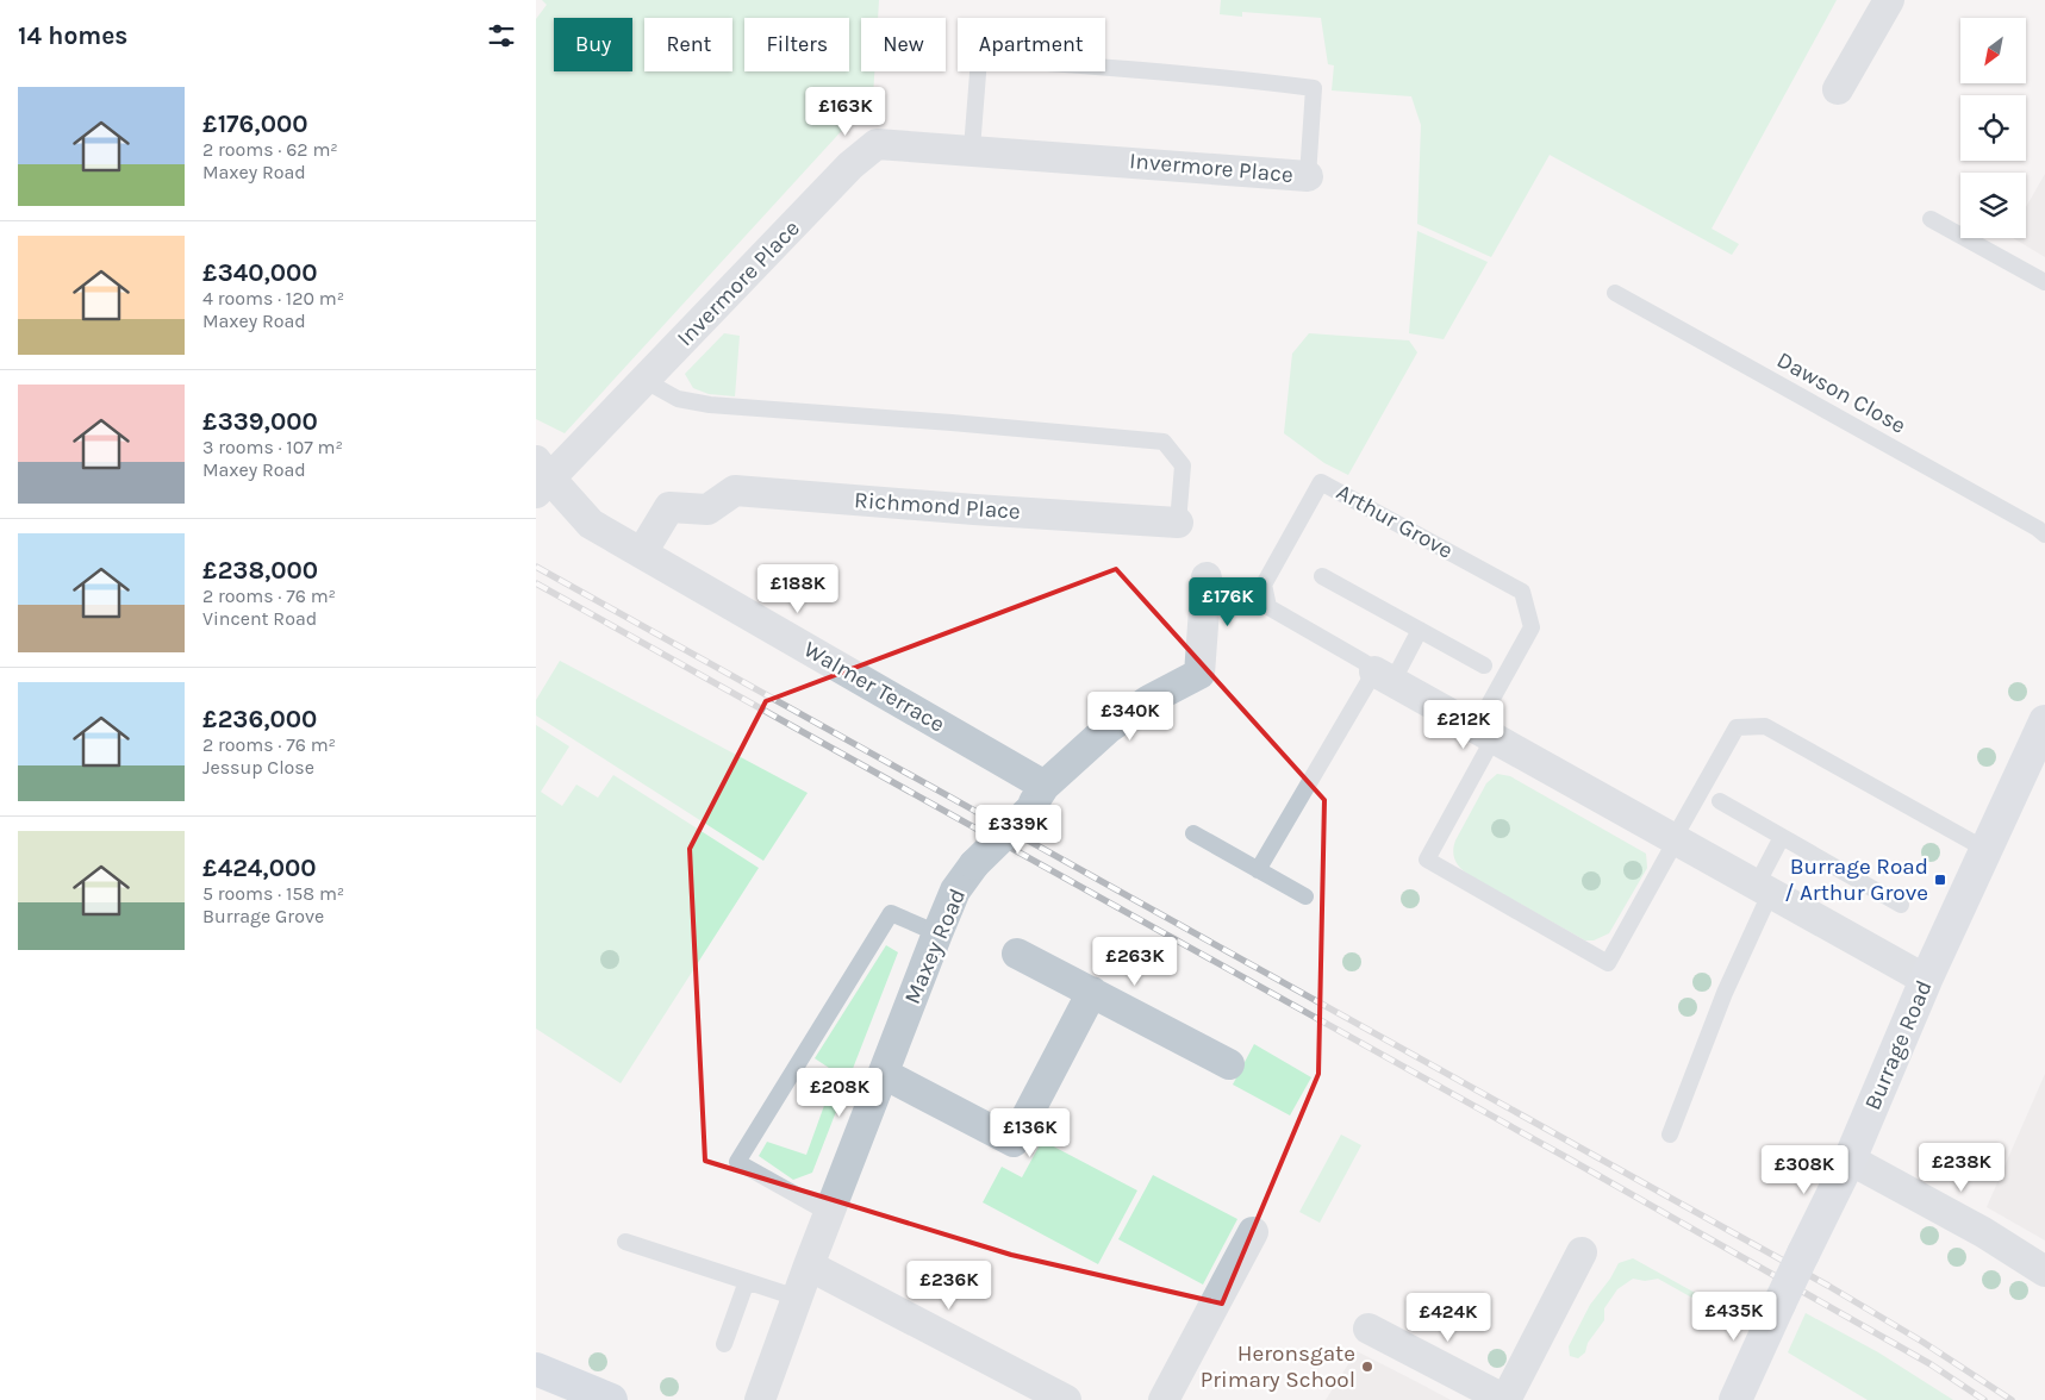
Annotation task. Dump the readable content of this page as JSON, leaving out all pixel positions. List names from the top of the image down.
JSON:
{
  "streets": {
    "street": [
      "Invermore Place",
      "Richmond Place",
      "Arthur Grove",
      "Walmer Terrace",
      "Maxey Road",
      "Burrage Road"
    ],
    "lane": ["Dawson Close"]
  },
  "crossings": [
    ["Invermore Place", "Richmond Place"],
    ["Invermore Place", "Walmer Terrace"],
    ["Richmond Place", "Walmer Terrace"],
    ["Arthur Grove", "Burrage Road"],
    ["Walmer Terrace", "Maxey Road"]
  ],
  "places": {
    "transit": ["Burrage Road / Arthur Grove"],
    "other": ["Heronsgate Primary School"]
  },
  "north": "bottom left",
  "page": {
    "heading": "14 homes",
    "chip": [
      "Buy",
      "Rent",
      "Filters",
      "New",
      "Apartment"
    ],
    "list": [
      {
        "name": "£176,000",
        "note": "2 rooms · 62 m² · Maxey Road"
      },
      {
        "name": "£340,000",
        "note": "4 rooms · 120 m² · Maxey Road"
      },
      {
        "name": "£339,000",
        "note": "3 rooms · 107 m² · Maxey Road"
      },
      {
        "name": "£238,000",
        "note": "2 rooms · 76 m² · Vincent Road"
      },
      {
        "name": "£236,000",
        "note": "2 rooms · 76 m² · Jessup Close"
      },
      {
        "name": "£424,000",
        "note": "5 rooms · 158 m² · Burrage Grove"
      }
    ],
    "price": [
      "£163K",
      "£188K",
      "£176K",
      "£340K",
      "£212K",
      "£339K",
      "£263K",
      "£208K",
      "£136K",
      "£238K",
      "£308K",
      "£236K",
      "£435K",
      "£424K"
    ]
  }
}
